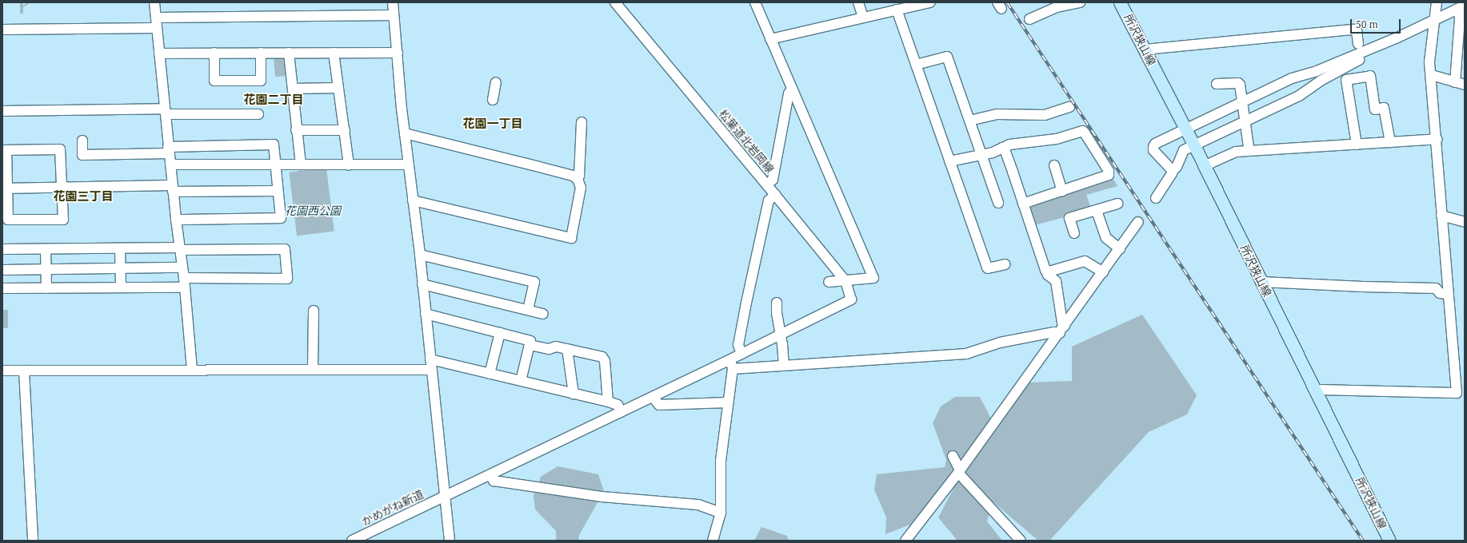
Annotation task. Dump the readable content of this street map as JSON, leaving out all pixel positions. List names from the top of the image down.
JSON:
{
  "streets": {
    "main road": ["所沢狭山線"],
    "street": ["松葉道北岩岡線", "かめがね新道"]
  },
  "crossings": [
    ["松葉道北岩岡線", "かめがね新道"]
  ],
  "districts": ["花園二丁目", "花園一丁目", "花園三丁目"],
  "parks": ["花園西公園"],
  "scale_bar": "50 m"
}
